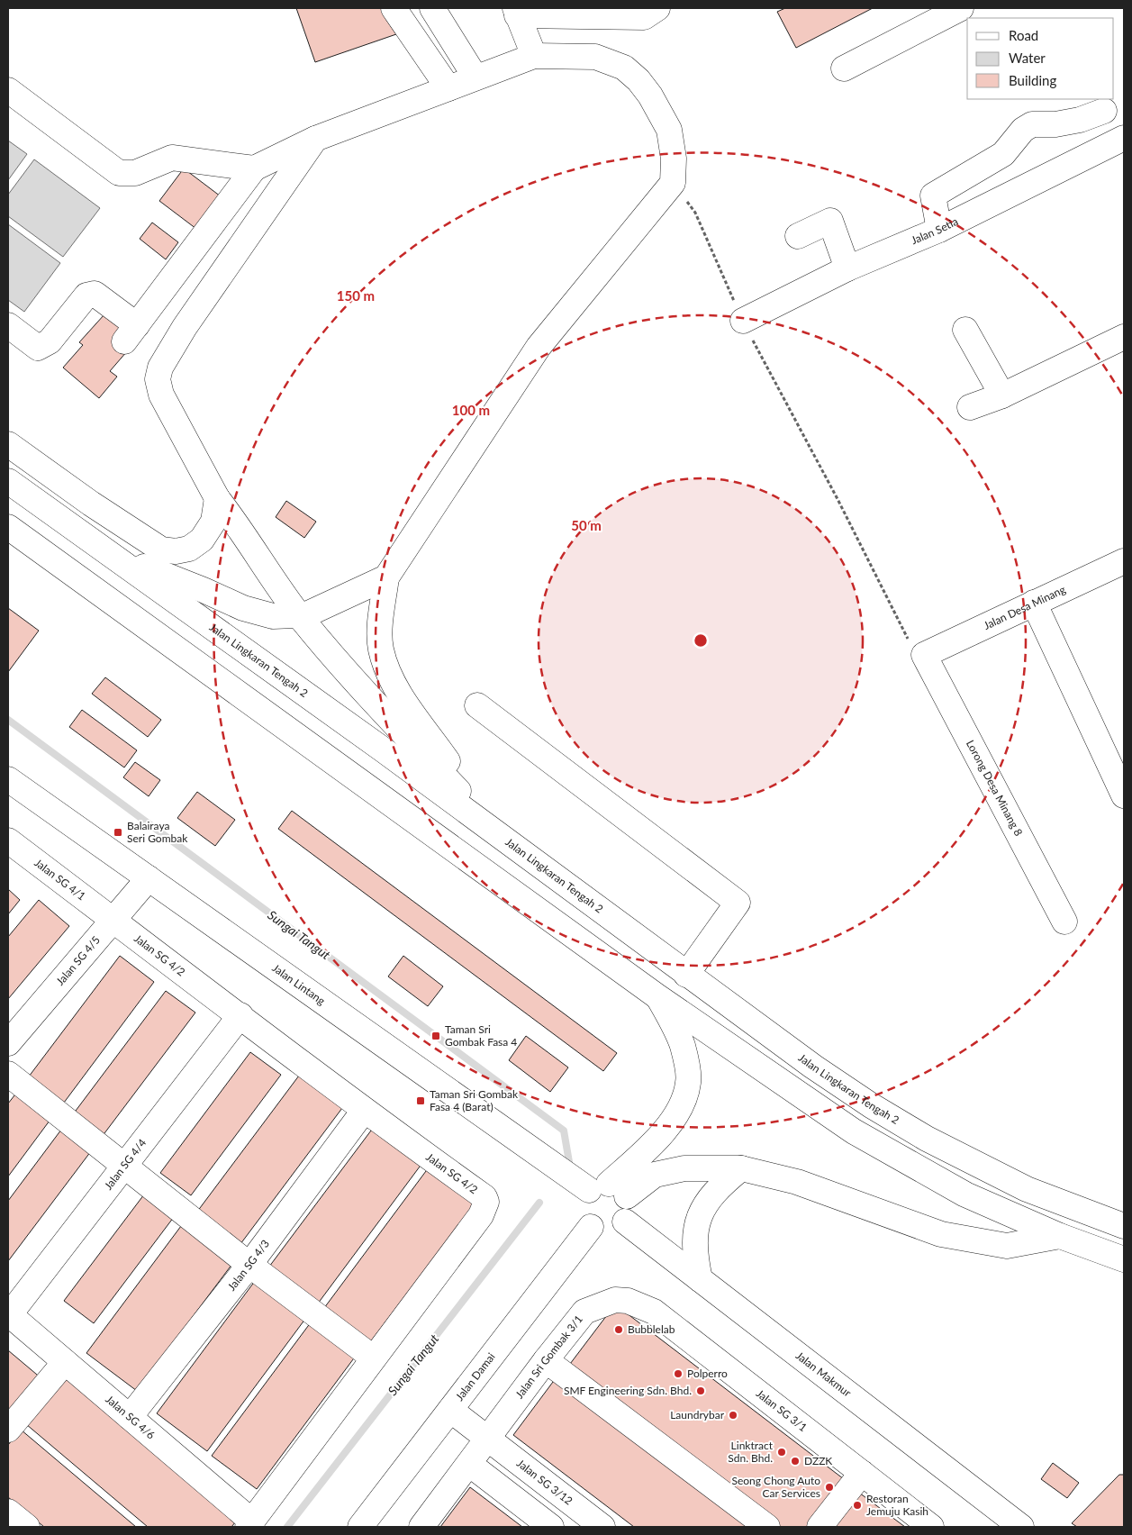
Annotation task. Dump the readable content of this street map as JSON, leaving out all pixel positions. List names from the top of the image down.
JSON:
{
  "streets": {
    "main road": [
      "Jalan Setia",
      "Jalan Desa Minang",
      "Jalan Lingkaran Tengah 2",
      "Lorong Desa Minang 8",
      "Jalan SG 4/1",
      "Jalan SG 4/2",
      "Jalan SG 4/5",
      "Jalan Lintang",
      "Jalan SG 4/4",
      "Jalan SG 4/3",
      "Jalan Sri Gombak 3/1",
      "Jalan Makmur",
      "Jalan Damai",
      "Jalan SG 3/1",
      "Jalan SG 4/6",
      "Jalan SG 3/12"
    ]
  },
  "crossings": [
    ["Jalan Desa Minang", "Lorong Desa Minang 8"],
    ["Jalan SG 4/1", "Jalan SG 4/2"],
    ["Jalan SG 4/1", "Jalan SG 4/5"],
    ["Jalan SG 4/2", "Jalan SG 4/5"],
    ["Jalan SG 4/2", "Jalan SG 4/4"],
    ["Jalan SG 4/2", "Jalan SG 4/3"],
    ["Jalan SG 4/2", "Jalan SG 4/6"],
    ["Jalan SG 4/5", "Jalan Lintang"],
    ["Jalan Lintang", "Jalan Makmur"],
    ["Jalan Lintang", "Jalan Damai"],
    ["Jalan SG 4/4", "Jalan SG 4/6"],
    ["Jalan SG 4/3", "Jalan SG 4/6"],
    ["Jalan Sri Gombak 3/1", "Jalan SG 3/1"],
    ["Jalan Sri Gombak 3/1", "Jalan SG 3/12"],
    ["Jalan Makmur", "Jalan Damai"],
    ["Jalan Damai", "Jalan SG 3/12"]
  ],
  "water": ["Sungai Tangut"],
  "places": {
    "transit": ["Balairaya Seri Gombak", "Taman Sri Gombak Fasa 4", "Taman Sri Gombak Fasa 4 (Barat)"],
    "other": [
      "Bubblelab",
      "Polperro",
      "SMF Engineering Sdn. Bhd.",
      "Laundrybar",
      "Linktract Sdn. Bhd.",
      "DZZK",
      "Seong Chong Auto Car Services",
      "Restoran Jemuju Kasih"
    ]
  },
  "legend": ["Road", "Water", "Building"],
  "rings": ["150 m", "100 m", "50 m"]
}
